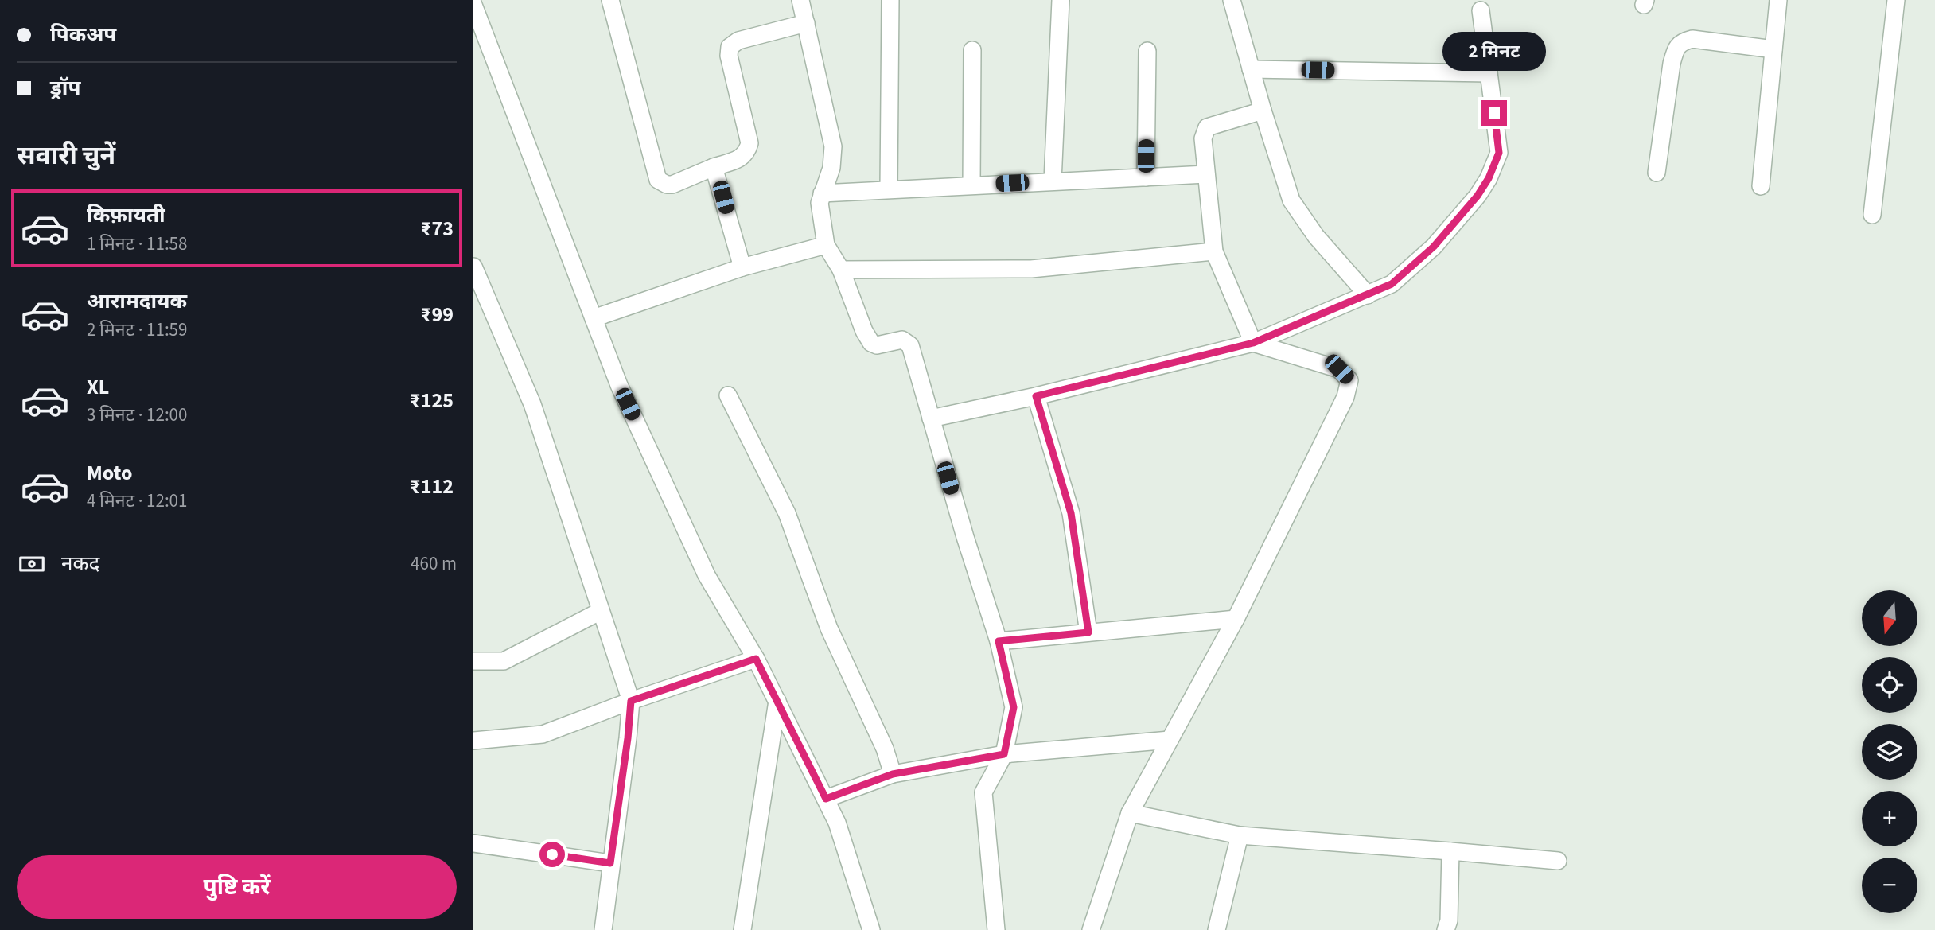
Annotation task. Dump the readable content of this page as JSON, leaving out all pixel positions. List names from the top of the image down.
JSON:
{
  "north": "bottom",
  "page": {
    "banner": ["पिकअप", "ड्रॉप"],
    "bubble": "2 मिनट",
    "heading": "सवारी चुनें",
    "list": [
      {
        "name": "किफ़ायती",
        "note": "1 मिनट · 11:58",
        "value": "₹73"
      },
      {
        "name": "आरामदायक",
        "note": "2 मिनट · 11:59",
        "value": "₹99"
      },
      {
        "name": "XL",
        "note": "3 मिनट · 12:00",
        "value": "₹125"
      },
      {
        "name": "Moto",
        "note": "4 मिनट · 12:01",
        "value": "₹112"
      }
    ],
    "pay": ["नकद", "460 m"],
    "map_buttons": ["+", "−"],
    "buttons": "पुष्टि करें"
  }
}
